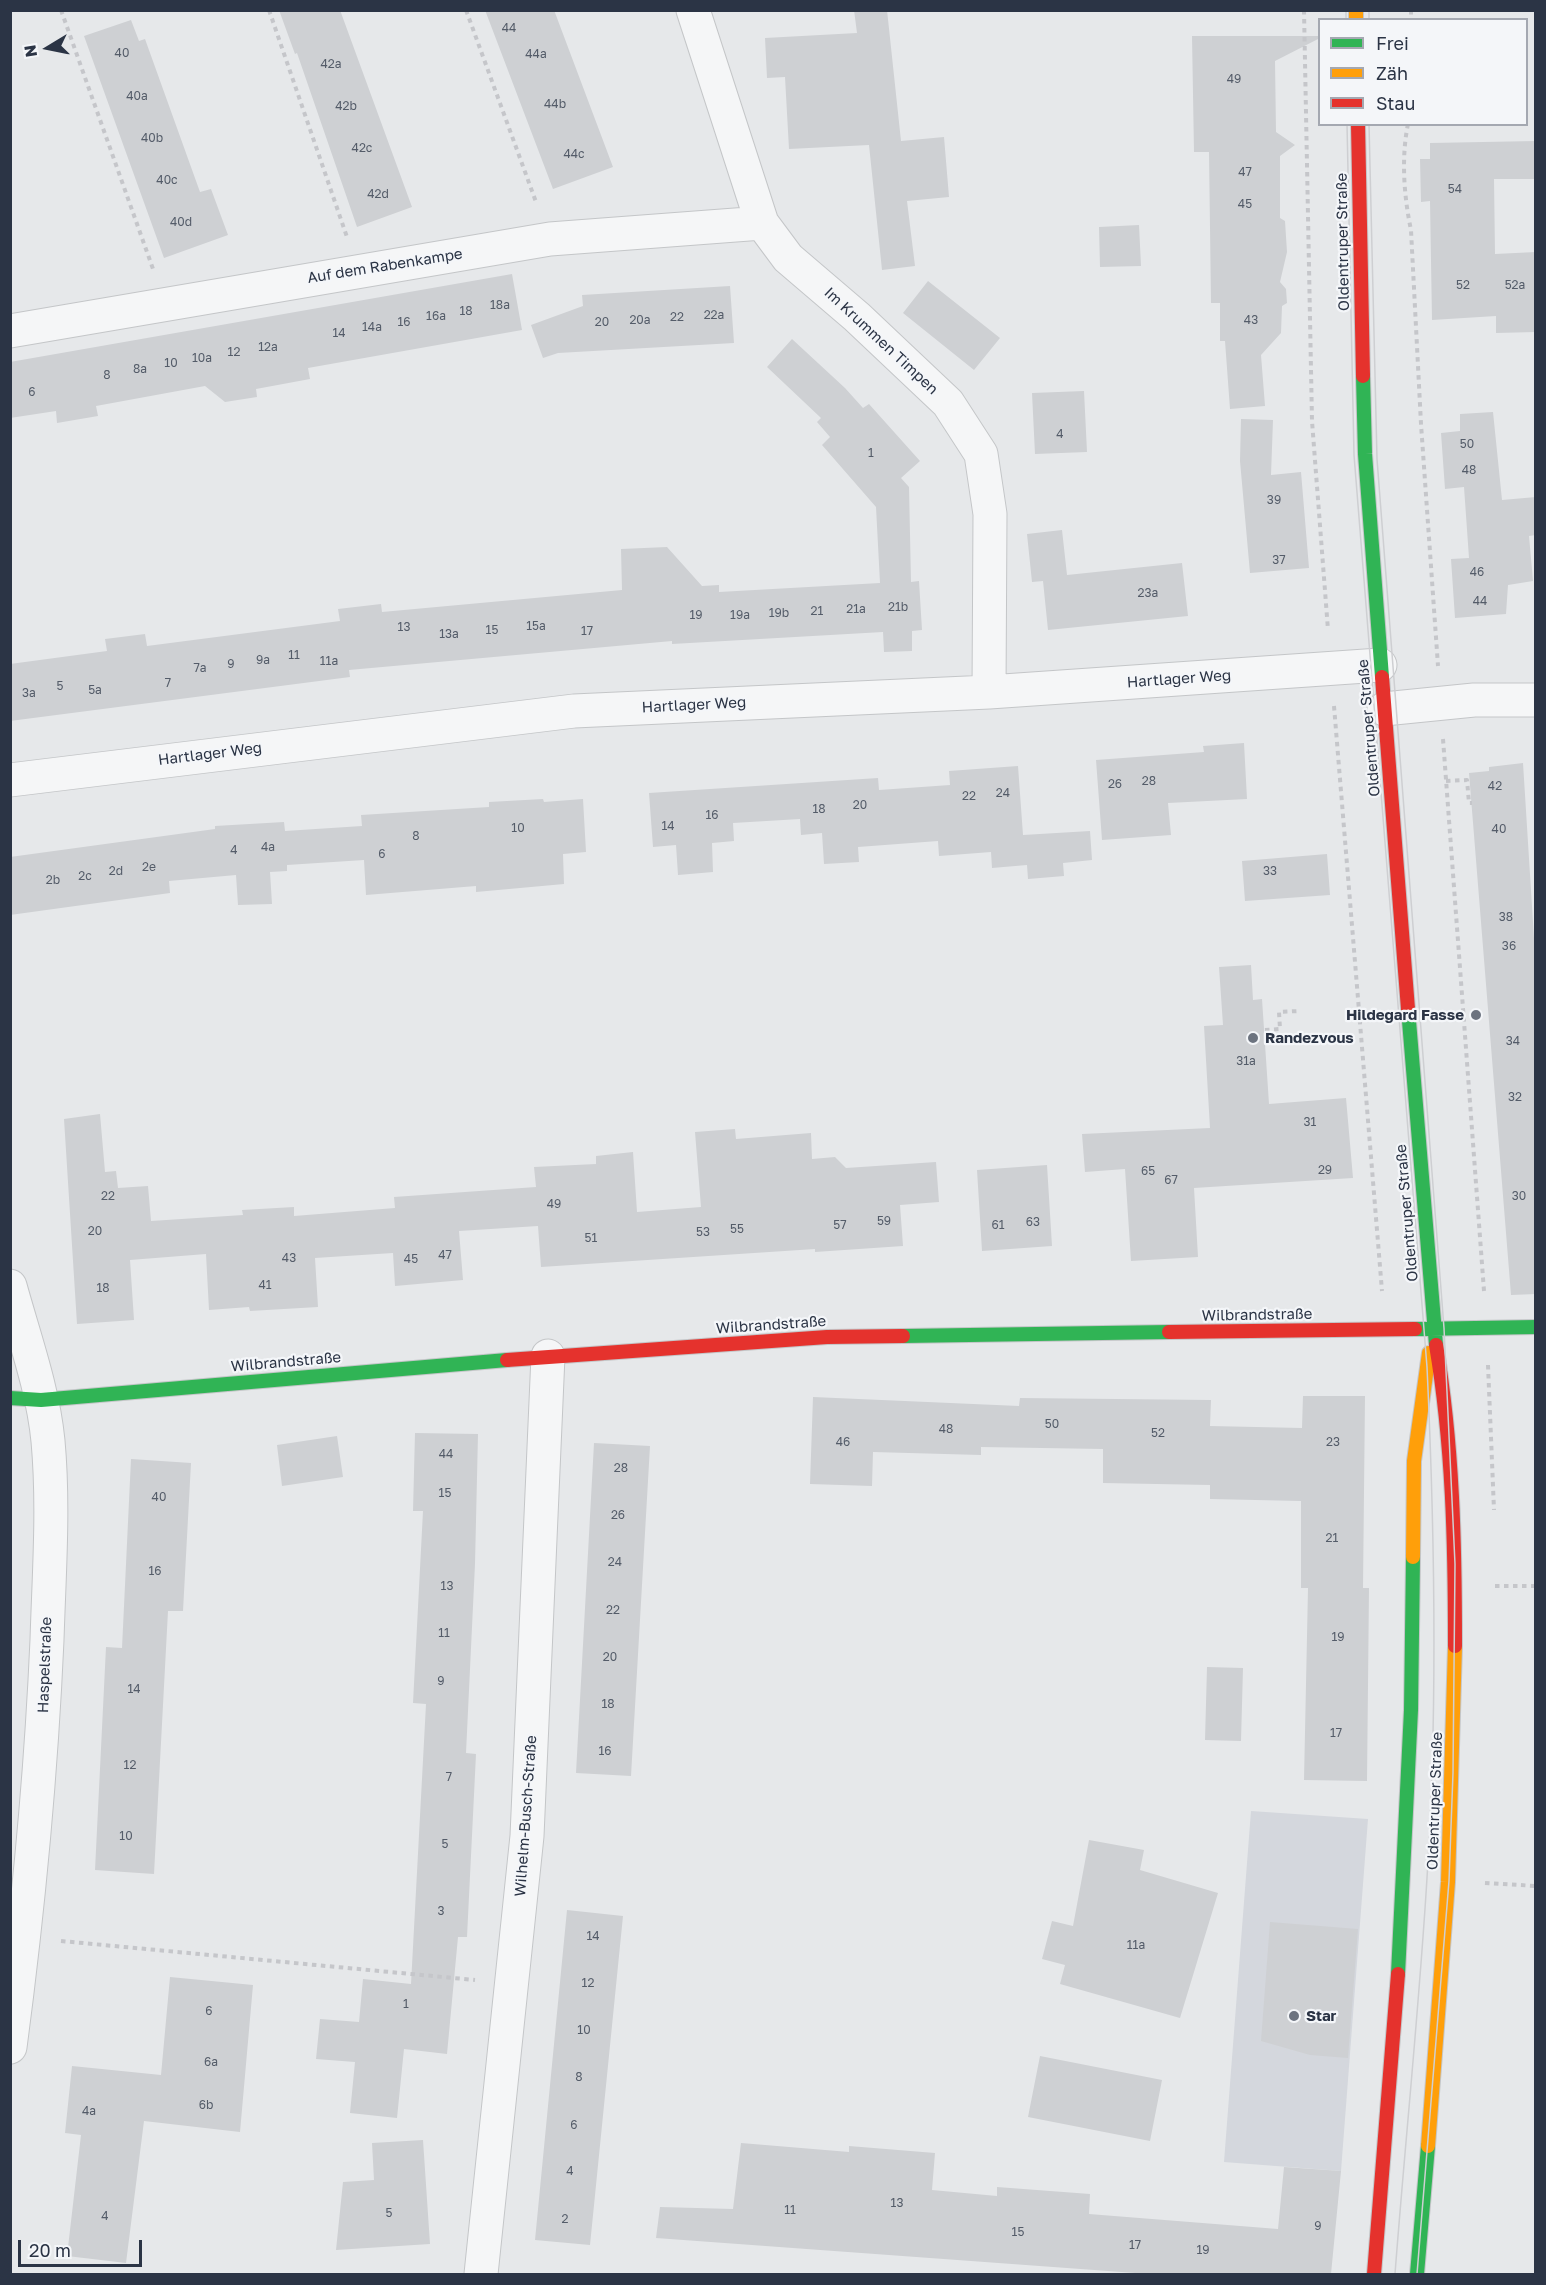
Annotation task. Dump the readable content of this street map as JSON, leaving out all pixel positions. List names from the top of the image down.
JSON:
{
  "streets": {
    "street": [
      "Oldentruper Straße",
      "Auf dem Rabenkampe",
      "Im Krummen Timpen",
      "Hartlager Weg",
      "Wilbrandstraße",
      "Haspelstraße",
      "Wilhelm-Busch-Straße"
    ]
  },
  "crossings": [
    ["Oldentruper Straße", "Hartlager Weg"],
    ["Oldentruper Straße", "Wilbrandstraße"],
    ["Auf dem Rabenkampe", "Im Krummen Timpen"],
    ["Im Krummen Timpen", "Hartlager Weg"],
    ["Wilbrandstraße", "Haspelstraße"],
    ["Wilbrandstraße", "Wilhelm-Busch-Straße"]
  ],
  "places": ["Hildegard Fasse", "Randezvous", "Star"],
  "house_numbers": [
    "44",
    "40",
    "44a",
    "42a",
    "49",
    "40a",
    "44b",
    "42b",
    "40b",
    "42c",
    "44c",
    "47",
    "40c",
    "54",
    "42d",
    "45",
    "40d",
    "52",
    "52a",
    "18a",
    "18",
    "22a",
    "16a",
    "22",
    "20a",
    "43",
    "16",
    "20",
    "14a",
    "14",
    "12a",
    "12",
    "10a",
    "10",
    "8a",
    "8",
    "6",
    "4",
    "50",
    "1",
    "48",
    "39",
    "37",
    "46",
    "23a",
    "44",
    "21b",
    "21a",
    "21",
    "19b",
    "19",
    "19a",
    "15a",
    "13",
    "15",
    "17",
    "13a",
    "11",
    "9a",
    "11a",
    "9",
    "7a",
    "7",
    "5",
    "5a",
    "3a",
    "28",
    "26",
    "42",
    "24",
    "22",
    "20",
    "18",
    "16",
    "14",
    "10",
    "40",
    "8",
    "4a",
    "4",
    "6",
    "2e",
    "2d",
    "33",
    "2c",
    "2b",
    "38",
    "36",
    "34",
    "31a",
    "32",
    "31",
    "29",
    "65",
    "67",
    "22",
    "30",
    "49",
    "59",
    "63",
    "57",
    "61",
    "55",
    "20",
    "53",
    "51",
    "47",
    "43",
    "45",
    "41",
    "18",
    "50",
    "48",
    "52",
    "46",
    "23",
    "44",
    "28",
    "15",
    "40",
    "26",
    "21",
    "24",
    "16",
    "13",
    "22",
    "11",
    "19",
    "20",
    "9",
    "14",
    "18",
    "17",
    "16",
    "12",
    "7",
    "10",
    "5",
    "3",
    "14",
    "11a",
    "12",
    "1",
    "6",
    "10",
    "6a",
    "8",
    "6b",
    "4a",
    "6",
    "4",
    "13",
    "11",
    "5",
    "4",
    "2",
    "9",
    "15",
    "17",
    "19"
  ],
  "legend": ["Frei", "Zäh", "Stau"],
  "scale_bar": "20 m",
  "north": "left"
}
